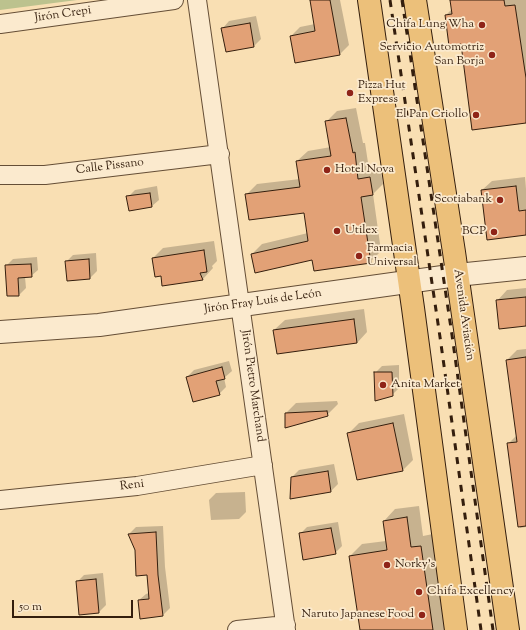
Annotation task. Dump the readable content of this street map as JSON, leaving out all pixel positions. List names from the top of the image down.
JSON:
{
  "streets": {
    "main road": ["Avenida Aviación"],
    "street": [
      "Jirón Crepi",
      "Calle Pissano",
      "Jirón Fray Luís de León",
      "Jirón Pietro Marchand",
      "Reni"
    ]
  },
  "crossings": [
    ["Calle Pissano", "Jirón Pietro Marchand"],
    ["Jirón Fray Luís de León", "Avenida Aviación"],
    ["Jirón Fray Luís de León", "Jirón Pietro Marchand"],
    ["Jirón Pietro Marchand", "Reni"]
  ],
  "places": [
    "Chifa Lung Wha",
    "Servicio Automotriz San Borja",
    "Pizza Hut Express",
    "El Pan Criollo",
    "Hotel Nova",
    "Scotiabank",
    "Utilex",
    "BCP",
    "Farmacia Universal",
    "Anita Market",
    "Norky's",
    "Chifa Excellency",
    "Naruto Japanese Food"
  ],
  "scale_bar": "50 m"
}
